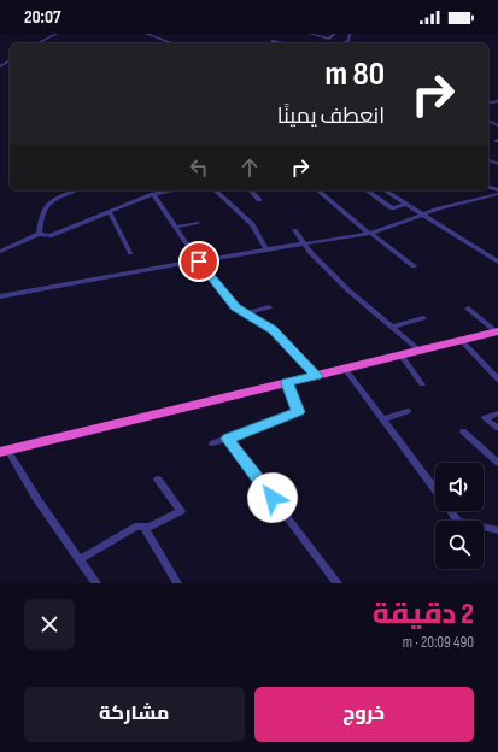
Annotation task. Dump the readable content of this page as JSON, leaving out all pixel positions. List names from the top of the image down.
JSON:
{
  "page": {
    "status": "20:07",
    "turn": ["80 m", "انعطف يمينًا"],
    "heading": ["2 دقيقة", "490 m · 20:09"],
    "buttons": ["خروج", "مشاركة"]
  }
}
